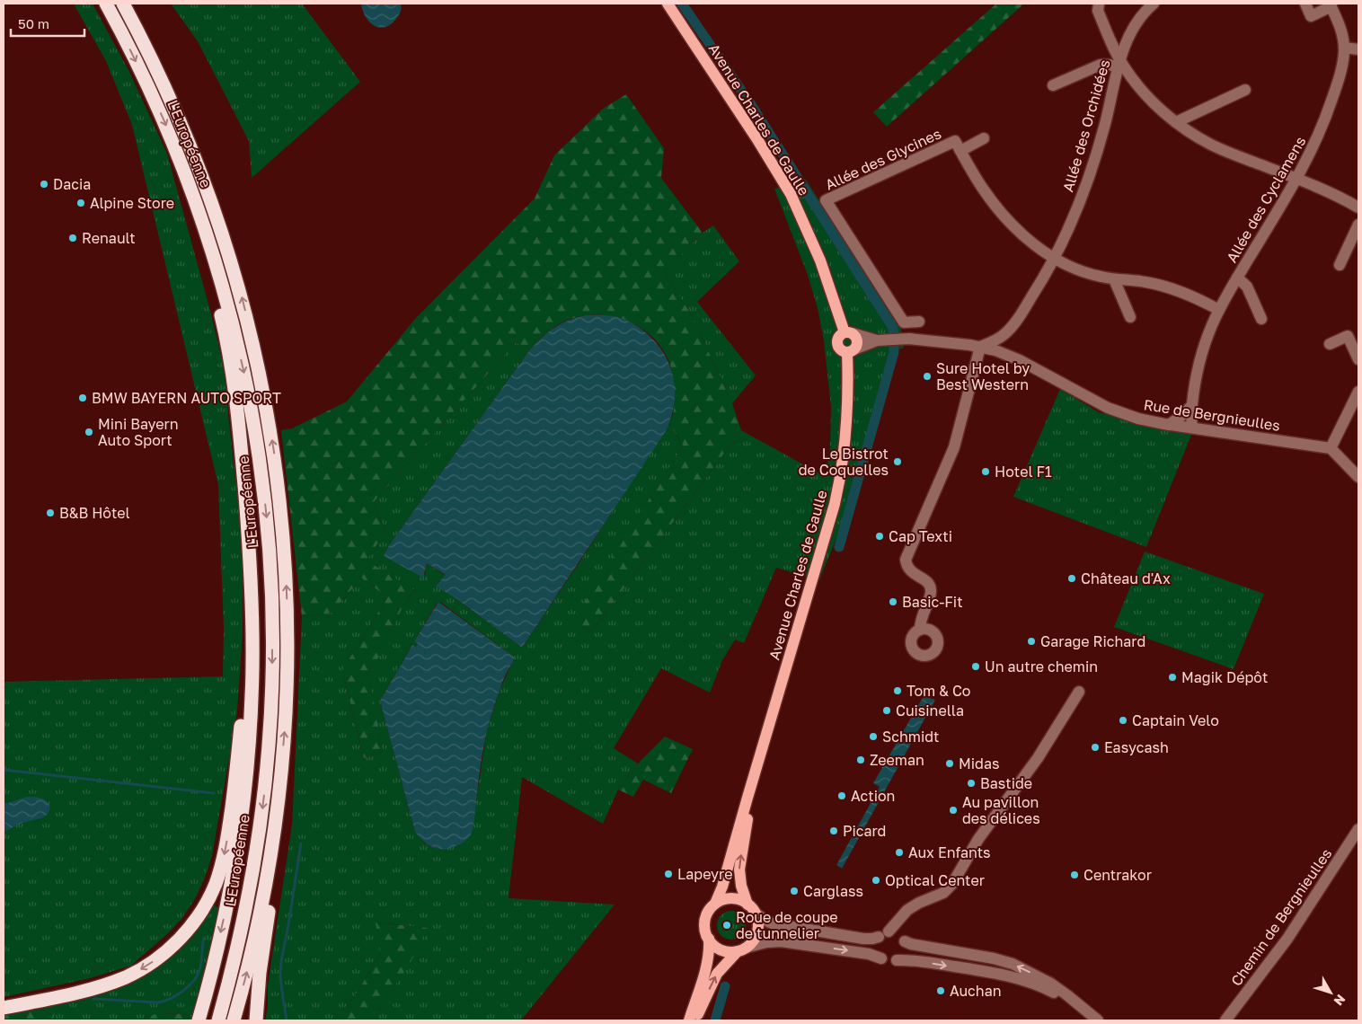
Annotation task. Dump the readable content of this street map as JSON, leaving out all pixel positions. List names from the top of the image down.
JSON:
{
  "streets": {
    "highway": ["L'Européenne"],
    "main road": ["Avenue Charles de Gaulle"],
    "street": [
      "Allée des Orchidées",
      "Allée des Glycines",
      "Allée des Cyclamens",
      "Rue de Bergnieulles",
      "Chemin de Bergnieulles"
    ]
  },
  "crossings": [
    ["Avenue Charles de Gaulle", "Rue de Bergnieulles"],
    ["Allée des Orchidées", "Allée des Glycines"],
    ["Allée des Orchidées", "Rue de Bergnieulles"],
    ["Allée des Glycines", "Allée des Cyclamens"],
    ["Allée des Cyclamens", "Rue de Bergnieulles"]
  ],
  "places": [
    "Dacia",
    "Alpine Store",
    "Renault",
    "Sure Hotel by Best Western",
    "BMW BAYERN AUTO SPORT",
    "Mini Bayern Auto Sport",
    "Le Bistrot de Coquelles",
    "Hotel F1",
    "B&B Hôtel",
    "Cap Texti",
    "Château d'Ax",
    "Basic-Fit",
    "Garage Richard",
    "Un autre chemin",
    "Magik Dépôt",
    "Tom & Co",
    "Cuisinella",
    "Captain Velo",
    "Schmidt",
    "Easycash",
    "Zeeman",
    "Midas",
    "Bastide",
    "Action",
    "Au pavillon des délices",
    "Picard",
    "Aux Enfants",
    "Lapeyre",
    "Centrakor",
    "Optical Center",
    "Carglass",
    "Roue de coupe de tunnelier",
    "Auchan"
  ],
  "scale_bar": "50 m",
  "north": "bottom right"
}
